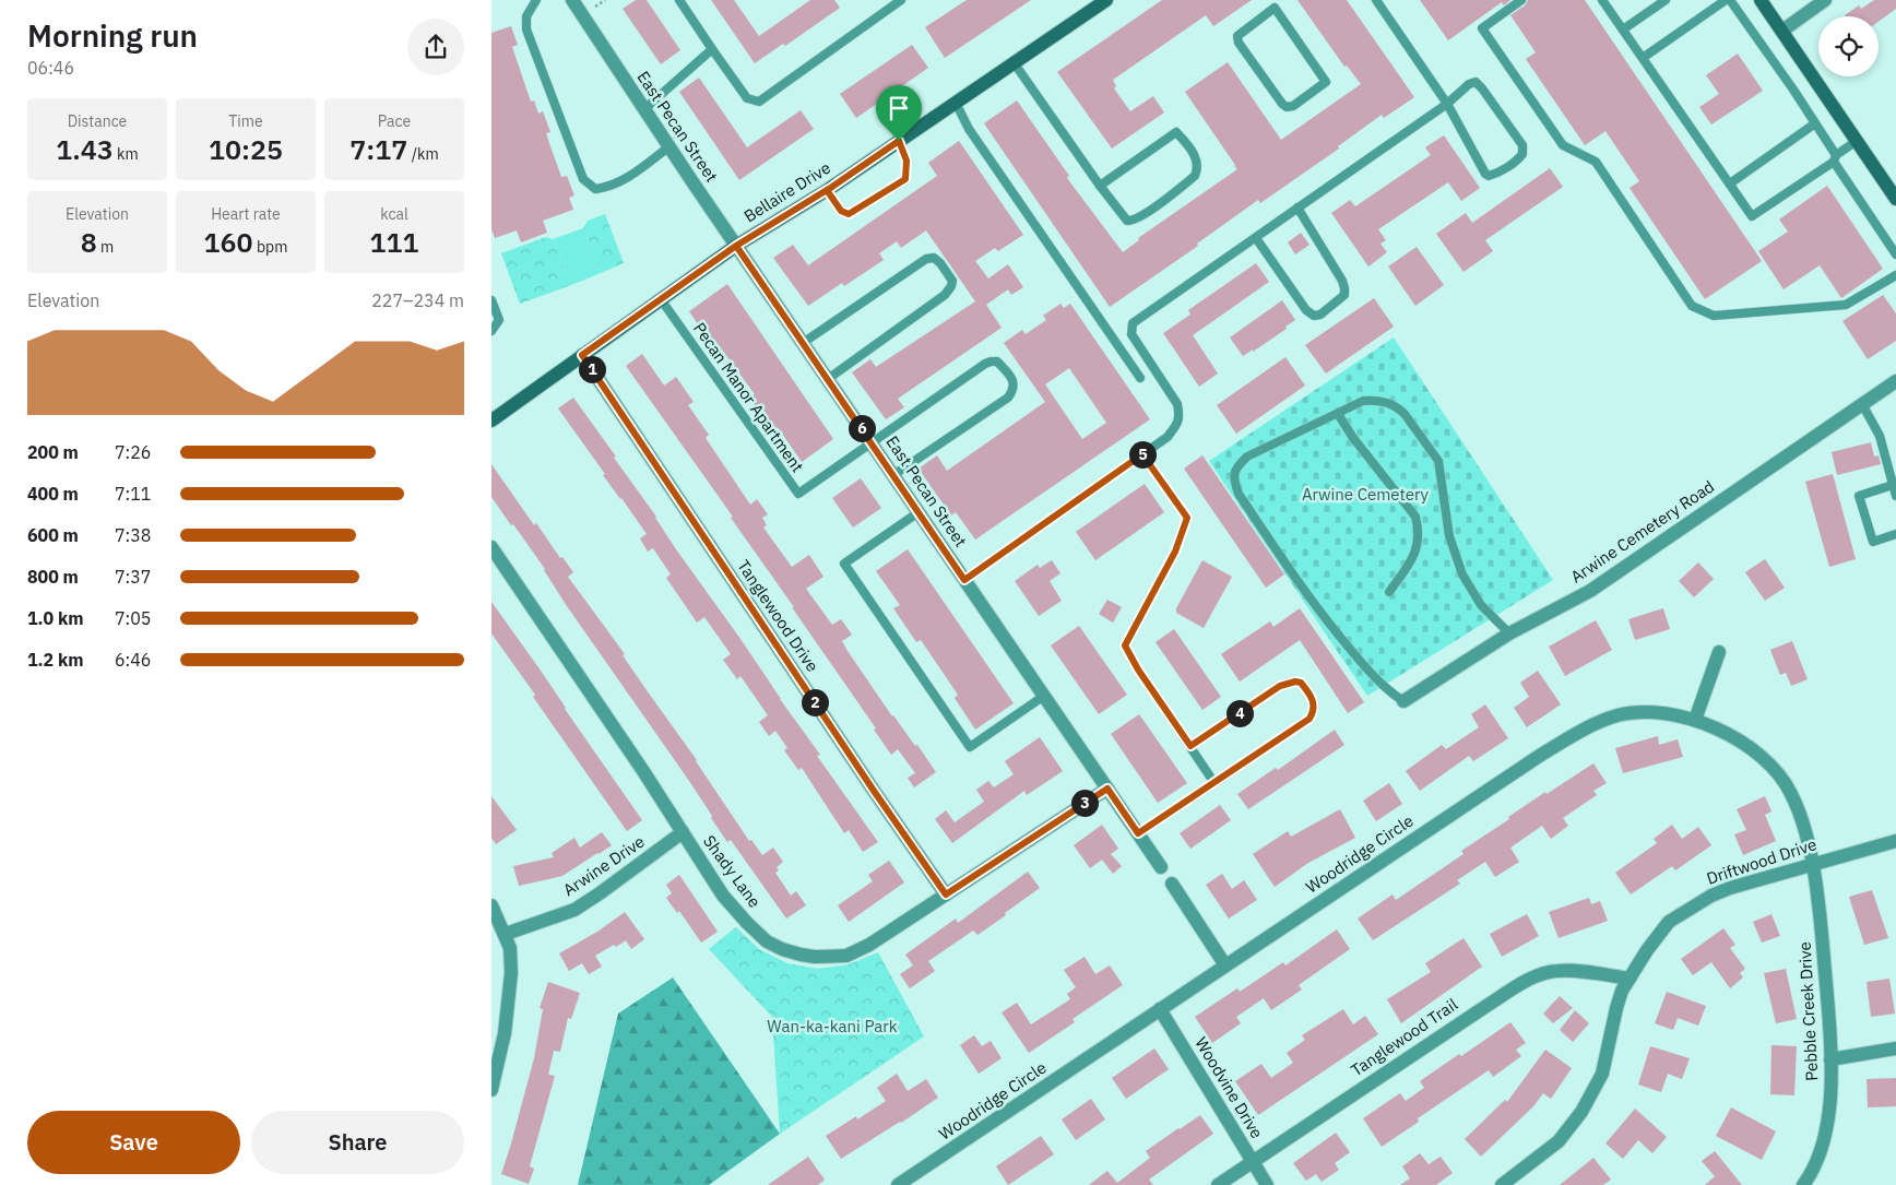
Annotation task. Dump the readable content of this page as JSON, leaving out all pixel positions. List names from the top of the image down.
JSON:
{
  "streets": {
    "street": [
      "East Pecan Street",
      "Bellaire Drive",
      "Arwine Cemetery Road",
      "Tanglewood Drive",
      "Woodridge Circle",
      "Driftwood Drive",
      "Arwine Drive",
      "Shady Lane",
      "Pebble Creek Drive",
      "Tanglewood Trail",
      "Woodvine Drive"
    ],
    "lane": ["Pecan Manor Apartment"]
  },
  "crossings": [
    ["East Pecan Street", "Bellaire Drive"],
    ["East Pecan Street", "Pecan Manor Apartment"],
    ["East Pecan Street", "Shady Lane"],
    ["Bellaire Drive", "Pecan Manor Apartment"],
    ["Bellaire Drive", "Tanglewood Drive"],
    ["Tanglewood Drive", "Shady Lane"],
    ["Woodridge Circle", "Driftwood Drive"],
    ["Woodridge Circle", "Pebble Creek Drive"],
    ["Woodridge Circle", "Woodvine Drive"],
    ["Driftwood Drive", "Pebble Creek Drive"],
    ["Driftwood Drive", "Tanglewood Trail"],
    ["Arwine Drive", "Shady Lane"],
    ["Tanglewood Trail", "Woodvine Drive"]
  ],
  "parks": ["Arwine Cemetery", "Wan-ka-kani Park"],
  "page": {
    "heading": ["Morning run", "06:46"],
    "stats": [
      ["Distance", "1.43 km"],
      ["Time", "10:25"],
      ["Pace", "7:17 /km"],
      ["Elevation", "8 m"],
      ["Heart rate", "160 bpm"],
      ["kcal", "111"]
    ],
    "chart": ["Elevation", "227–234 m"],
    "pins": [
      "1",
      "6",
      "5",
      "2",
      "4",
      "3"
    ],
    "list": [
      {
        "name": "200 m",
        "note": "7:26"
      },
      {
        "name": "400 m",
        "note": "7:11"
      },
      {
        "name": "600 m",
        "note": "7:38"
      },
      {
        "name": "800 m",
        "note": "7:37"
      },
      {
        "name": "1.0 km",
        "note": "7:05"
      },
      {
        "name": "1.2 km",
        "note": "6:46"
      }
    ],
    "buttons": ["Save", "Share"]
  }
}
